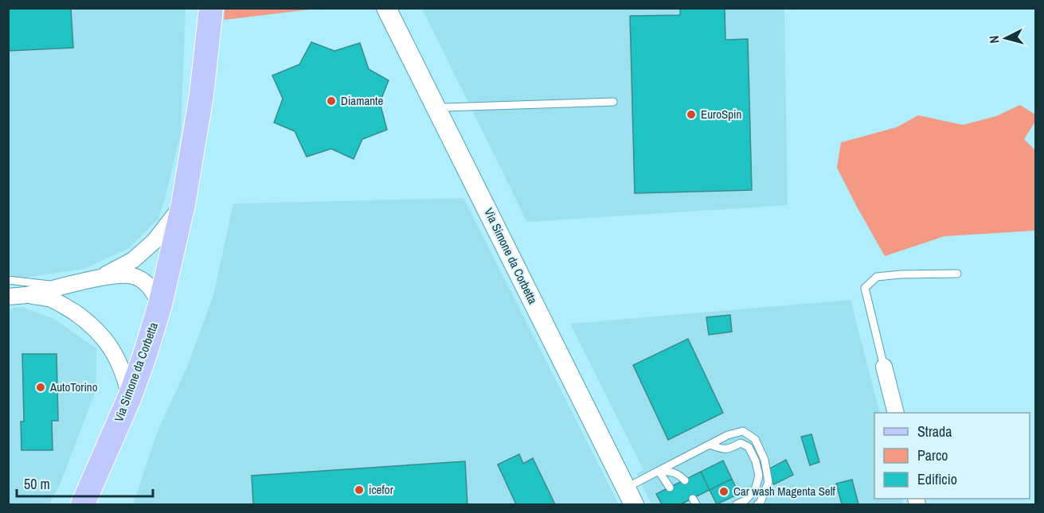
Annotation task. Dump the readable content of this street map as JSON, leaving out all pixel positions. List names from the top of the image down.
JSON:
{
  "streets": {
    "main road": ["Via Simone da Corbetta"]
  },
  "places": [
    "Diamante",
    "EuroSpin",
    "AutoTorino",
    "icefor",
    "Car wash Magenta Self"
  ],
  "legend": ["Strada", "Parco", "Edificio"],
  "scale_bar": "50 m",
  "north": "left"
}
